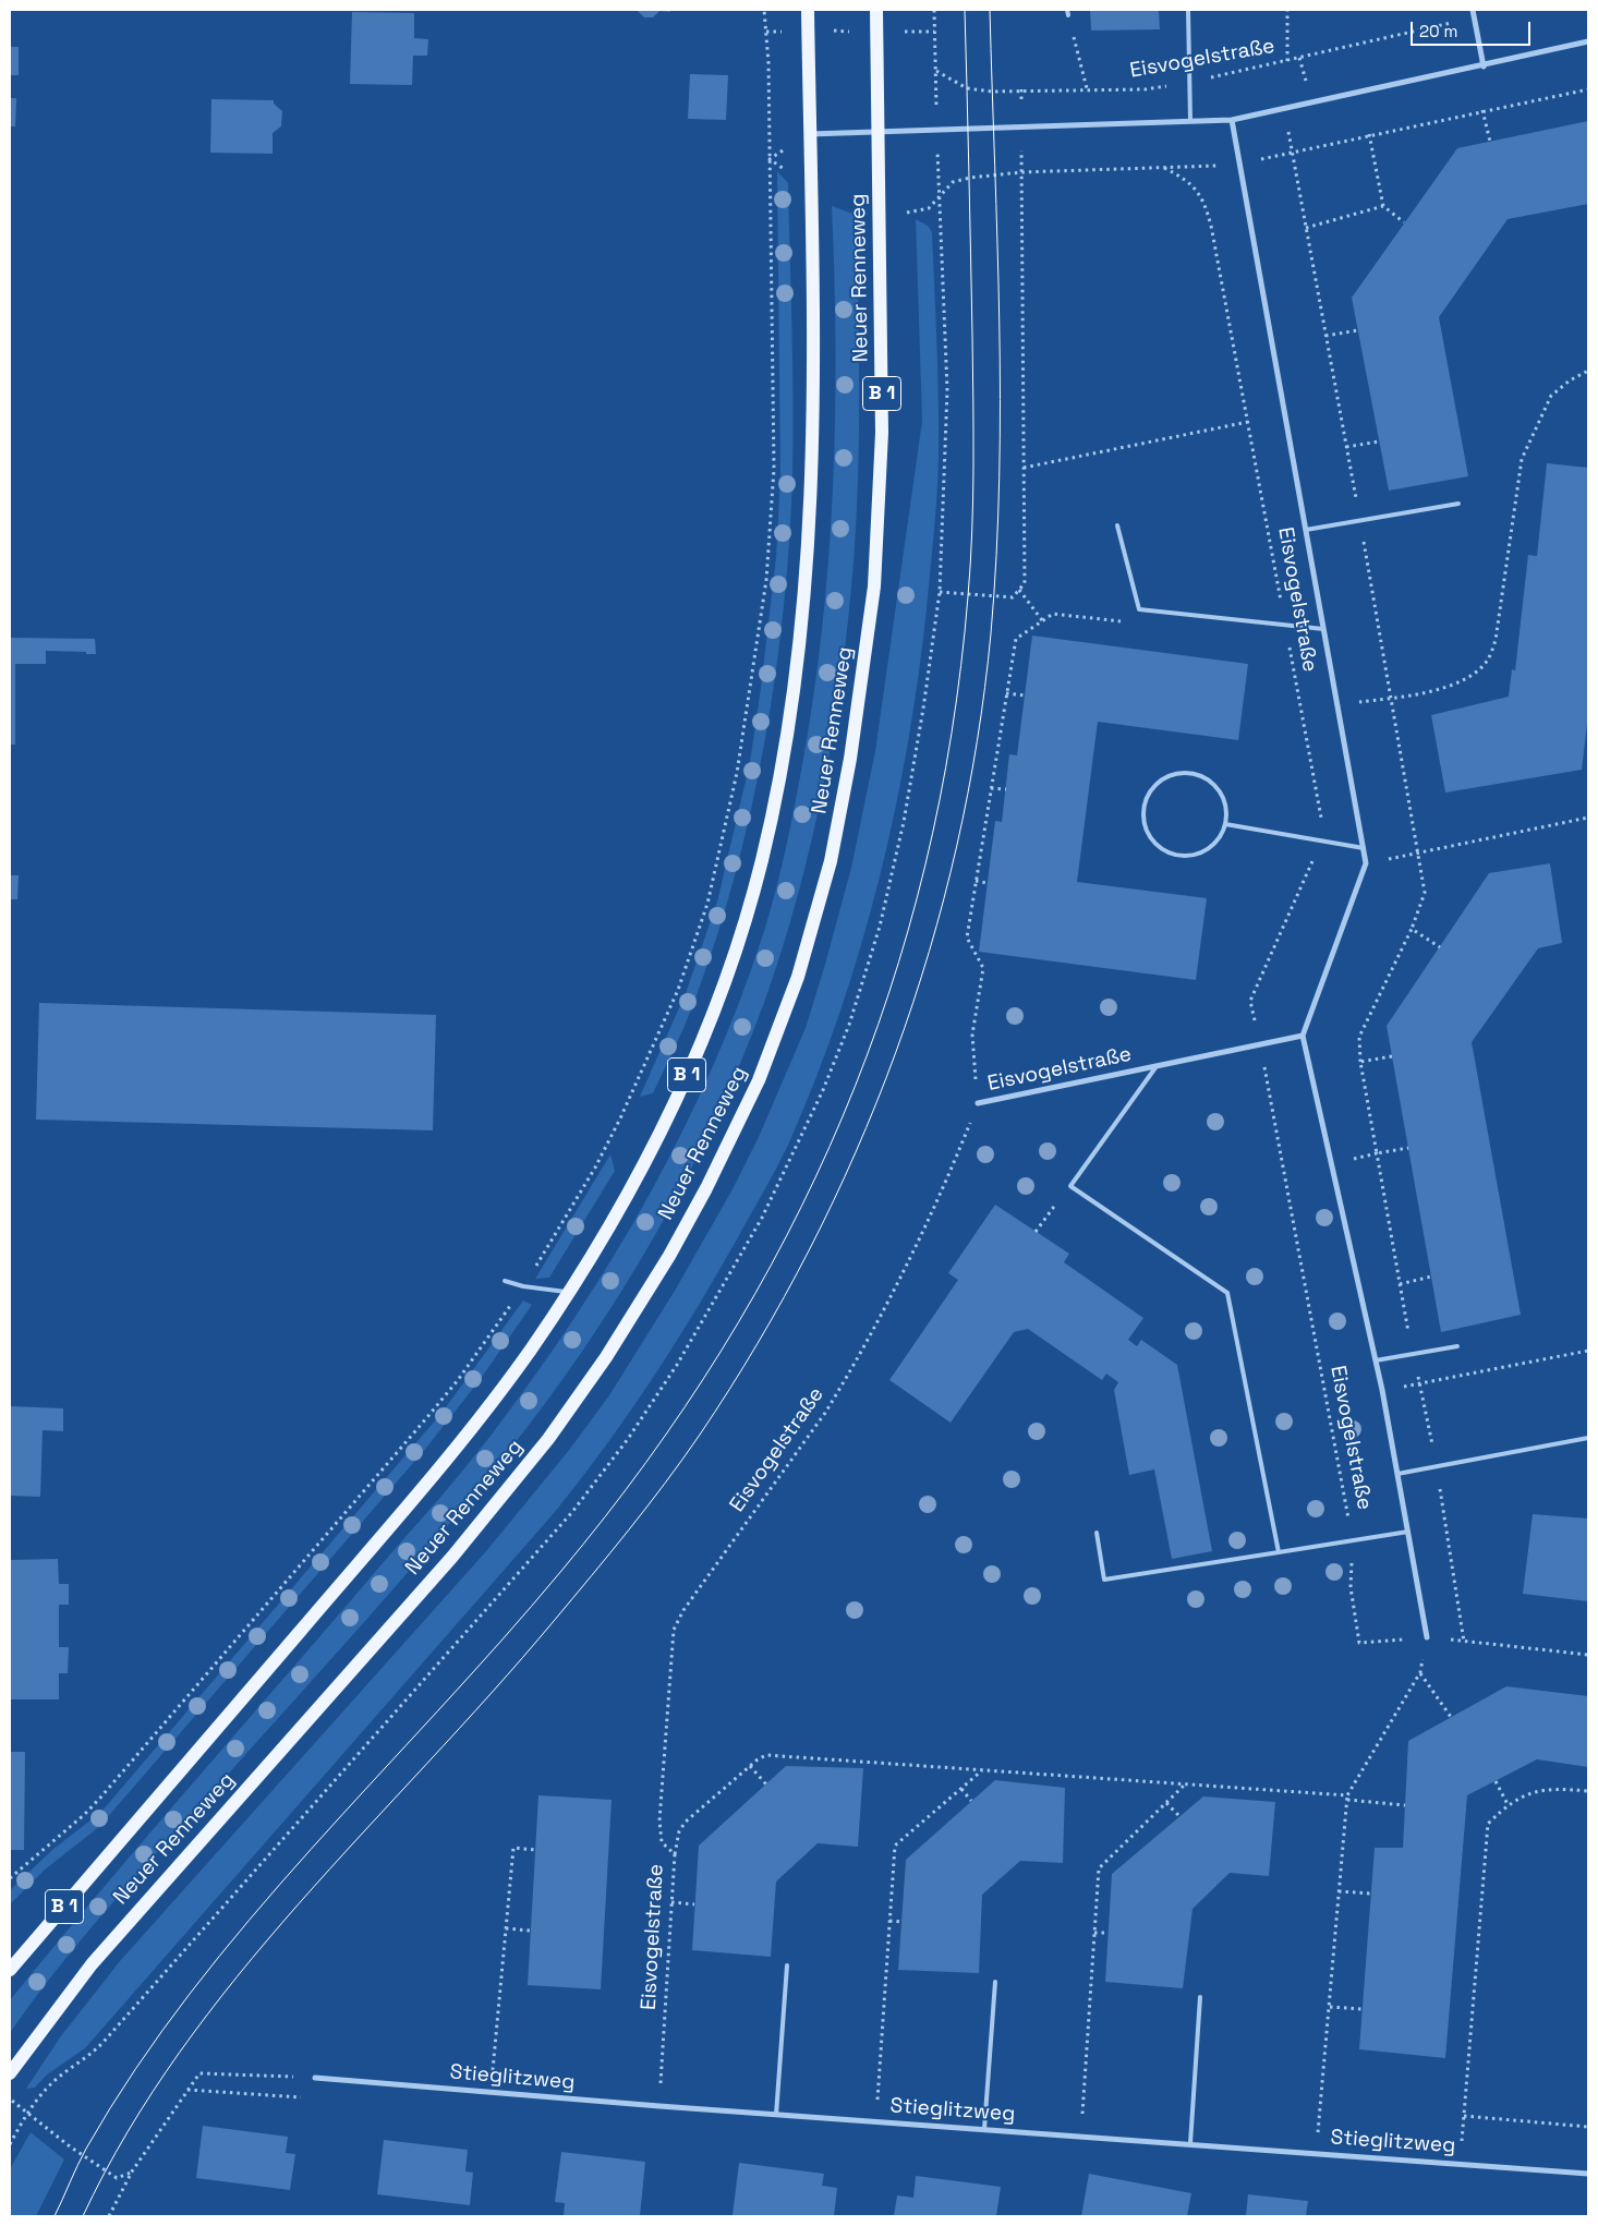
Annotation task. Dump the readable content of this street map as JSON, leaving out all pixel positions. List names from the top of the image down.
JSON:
{
  "streets": {
    "main road": ["Neuer Renneweg", "B 1"],
    "street": ["Eisvogelstraße", "Stieglitzweg"]
  },
  "crossings": [
    ["Eisvogelstraße", "Stieglitzweg"]
  ],
  "scale_bar": "20 m"
}
